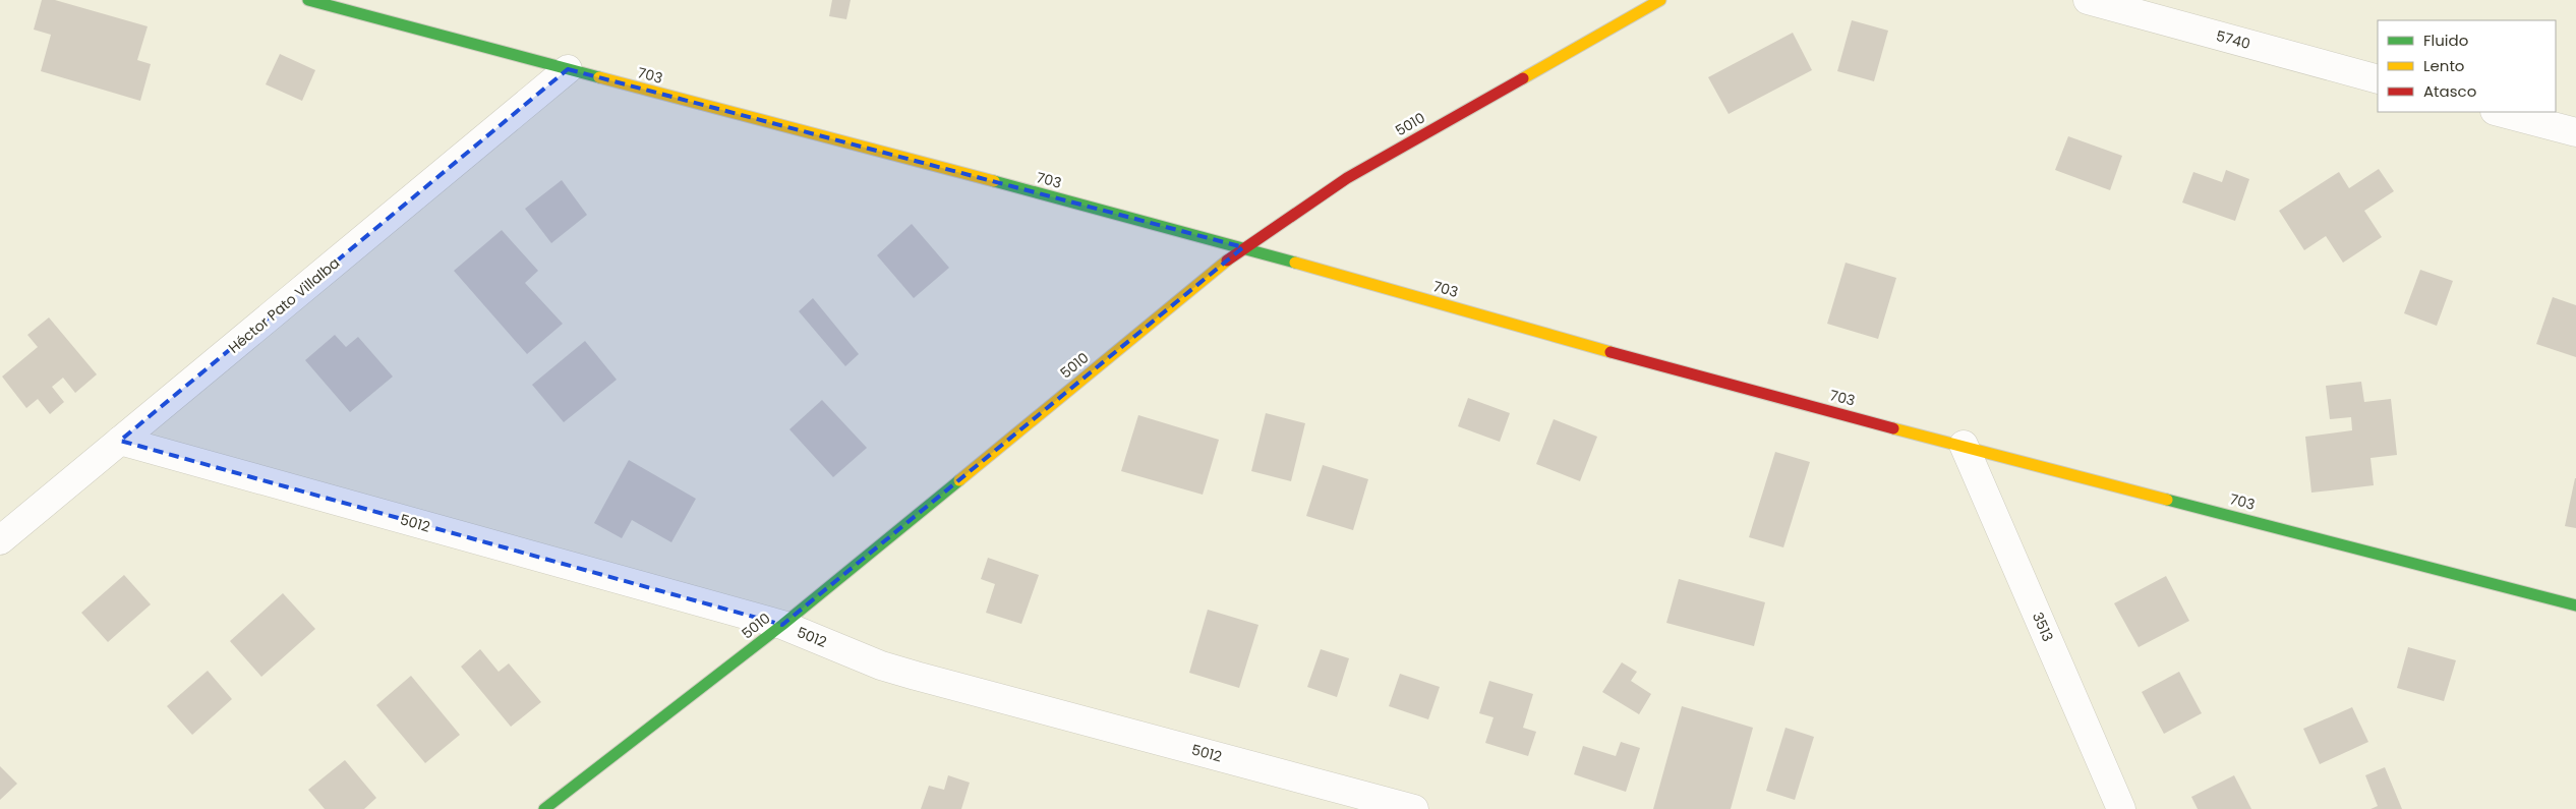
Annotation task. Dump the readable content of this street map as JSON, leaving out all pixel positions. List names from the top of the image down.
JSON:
{
  "streets": {
    "street": [
      "5740",
      "703",
      "5010",
      "Héctor Pato Villalba",
      "5012",
      "3513"
    ]
  },
  "crossings": [
    ["703", "5010"],
    ["703", "Héctor Pato Villalba"],
    ["703", "3513"],
    ["5010", "5012"],
    ["Héctor Pato Villalba", "5012"]
  ],
  "legend": ["Fluido", "Lento", "Atasco"]
}
